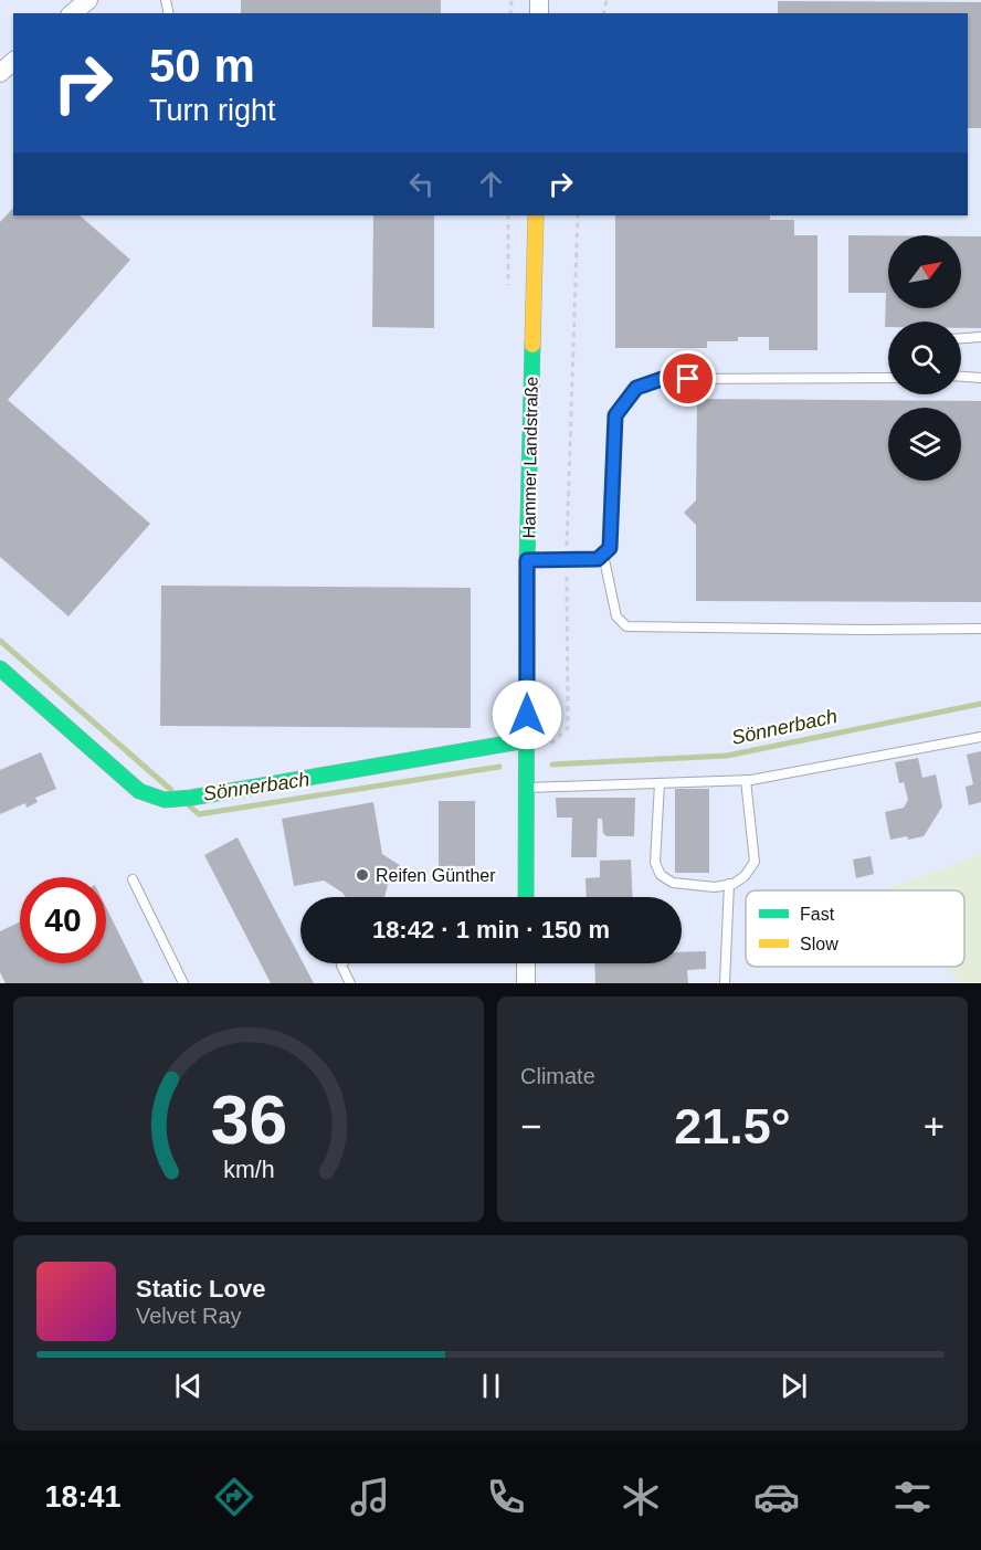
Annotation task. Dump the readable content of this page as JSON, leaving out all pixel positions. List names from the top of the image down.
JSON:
{
  "streets": {
    "street": ["Hammer Landstraße"]
  },
  "water": ["Sönnerbach"],
  "places": ["Reifen Günther"],
  "legend": ["Fast", "Slow"],
  "north": "top right",
  "page": {
    "turn": ["50 m", "Turn right"],
    "limit": "40",
    "trip": "18:42 · 1 min · 150 m",
    "tile": "Climate",
    "heat": ["−", "21.5°", "+"],
    "song": ["Static Love", "Velvet Ray"],
    "tabs": "18:41",
    "gauge": ["36", "km/h"]
  }
}
